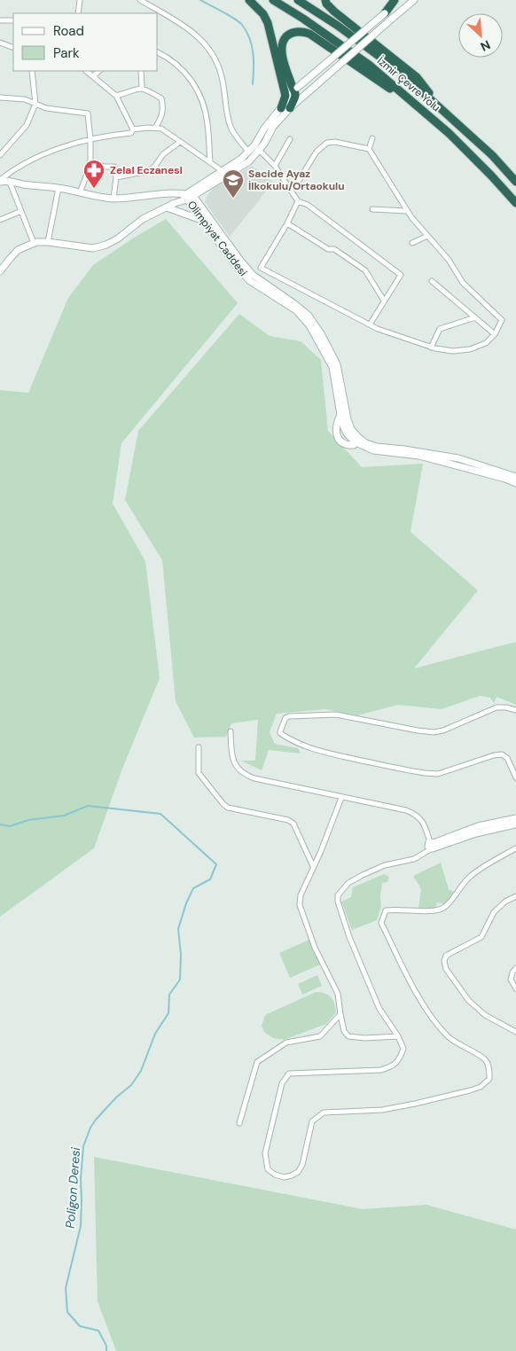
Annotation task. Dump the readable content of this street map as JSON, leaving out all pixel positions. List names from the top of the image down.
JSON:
{
  "streets": {
    "highway": ["İzmir Çevre Yolu"],
    "street": ["Olimpiyat Caddesi"]
  },
  "water": ["Poligon Deresi"],
  "places": {
    "pharmacy": ["Zelal Eczanesi"],
    "school or university": ["Sacide Ayaz İlkokulu/Ortaokulu"]
  },
  "legend": ["Road", "Park"],
  "north": "bottom right"
}
